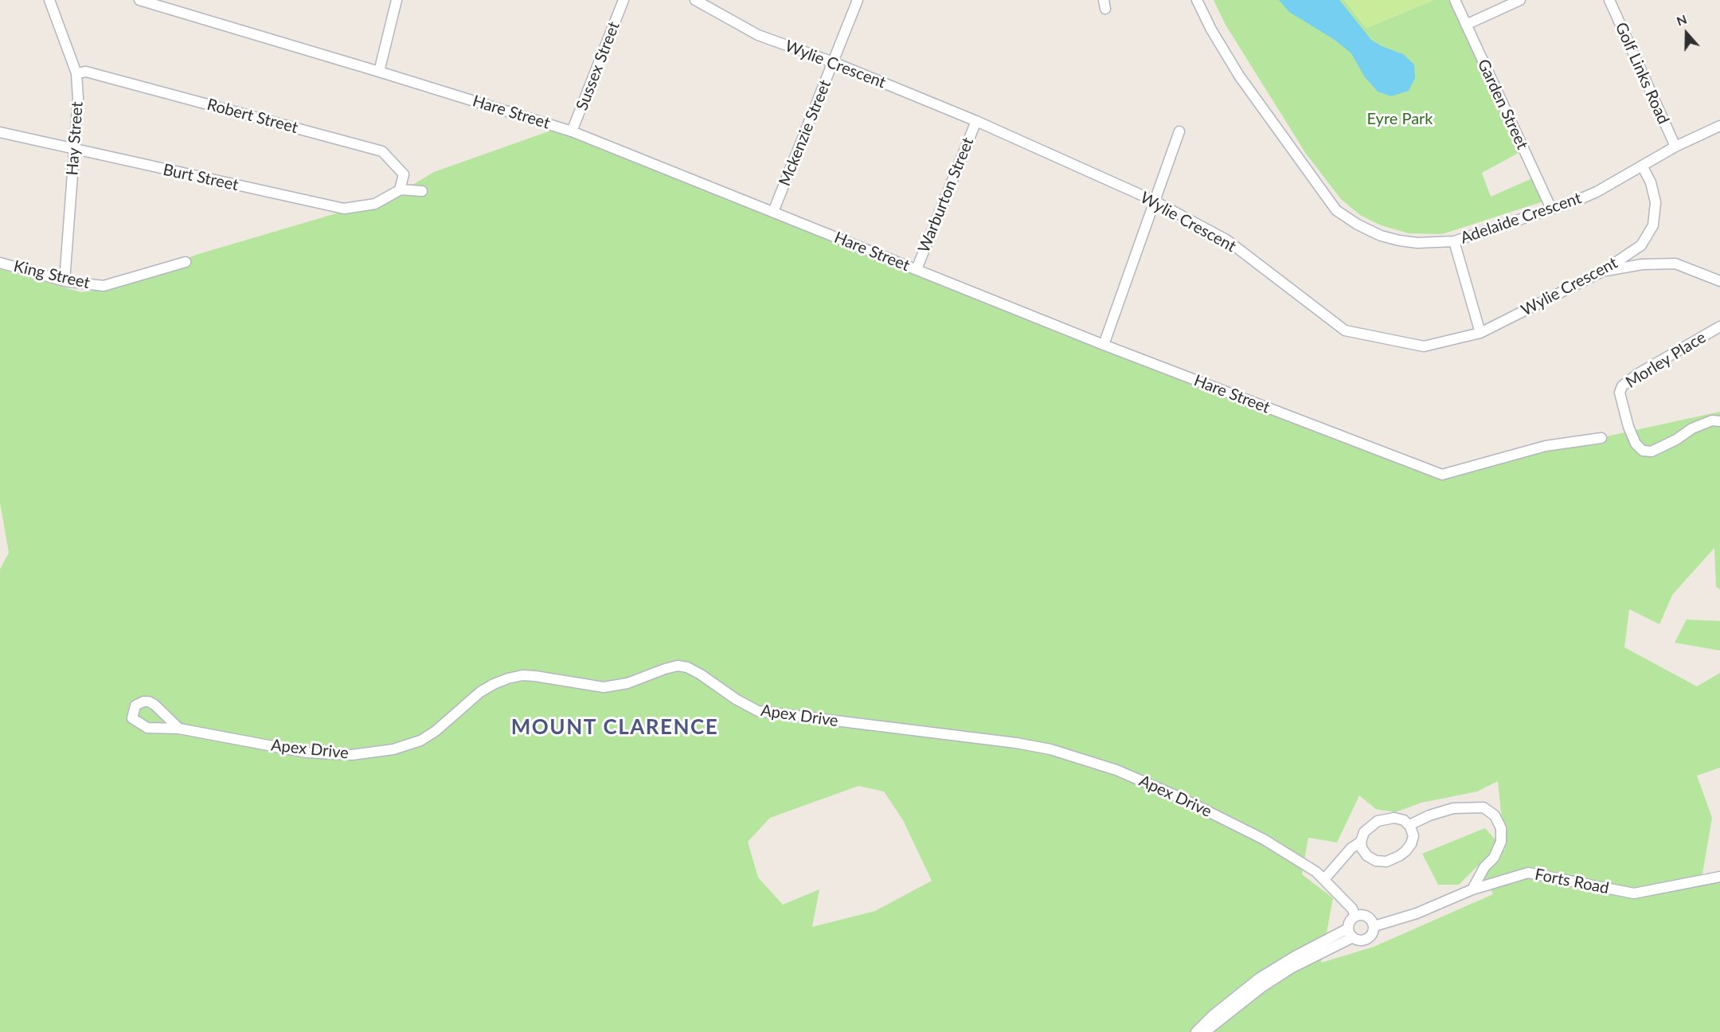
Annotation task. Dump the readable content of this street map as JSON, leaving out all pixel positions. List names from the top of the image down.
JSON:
{
  "streets": {
    "street": [
      "Wylie Crescent",
      "Sussex Street",
      "Golf Links Road",
      "Garden Street",
      "Hare Street",
      "Robert Street",
      "Mckenzie Street",
      "Hay Street",
      "Burt Street",
      "Warburton Street",
      "Adelaide Crescent",
      "King Street",
      "Morley Place",
      "Apex Drive",
      "Forts Road"
    ]
  },
  "crossings": [
    ["Wylie Crescent", "Mckenzie Street"],
    ["Wylie Crescent", "Warburton Street"],
    ["Wylie Crescent", "Adelaide Crescent"],
    ["Sussex Street", "Hare Street"],
    ["Golf Links Road", "Adelaide Crescent"],
    ["Garden Street", "Adelaide Crescent"],
    ["Hare Street", "Mckenzie Street"],
    ["Hare Street", "Warburton Street"],
    ["Robert Street", "Hay Street"],
    ["Robert Street", "Burt Street"],
    ["Hay Street", "Burt Street"],
    ["Hay Street", "King Street"],
    ["Apex Drive", "Forts Road"]
  ],
  "districts": ["MOUNT CLARENCE"],
  "parks": ["Eyre Park"],
  "north": "top"
}
